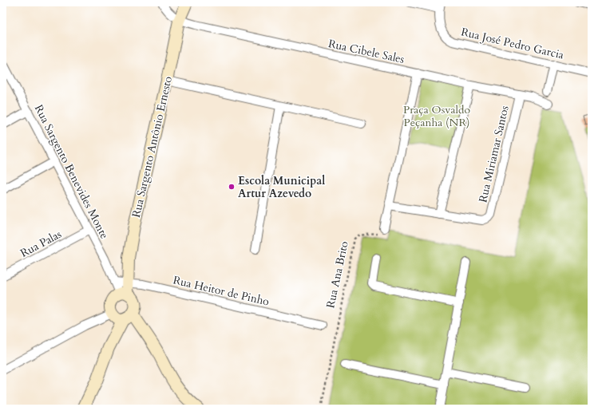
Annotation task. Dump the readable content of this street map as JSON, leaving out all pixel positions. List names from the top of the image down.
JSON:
{
  "streets": {
    "street": [
      "Rua José Pedro Garcia",
      "Rua Cibele Sales",
      "Rua Sargento Antônio Ernesto",
      "Rua Miriamar Santos",
      "Rua Sargento Benevides Monte",
      "Rua Palas",
      "Rua Heitor de Pinho"
    ],
    "path": ["Rua Ana Brito"]
  },
  "crossings": [
    ["Rua Cibele Sales", "Rua Sargento Antônio Ernesto"],
    ["Rua Cibele Sales", "Rua Miriamar Santos"],
    ["Rua Sargento Antônio Ernesto", "Rua Sargento Benevides Monte"],
    ["Rua Sargento Antônio Ernesto", "Rua Heitor de Pinho"],
    ["Rua Sargento Benevides Monte", "Rua Palas"],
    ["Rua Sargento Benevides Monte", "Rua Heitor de Pinho"]
  ],
  "parks": ["Praça Osvaldo Peçanha (NR)"],
  "places": ["Escola Municipal Artur Azevedo"]
}
